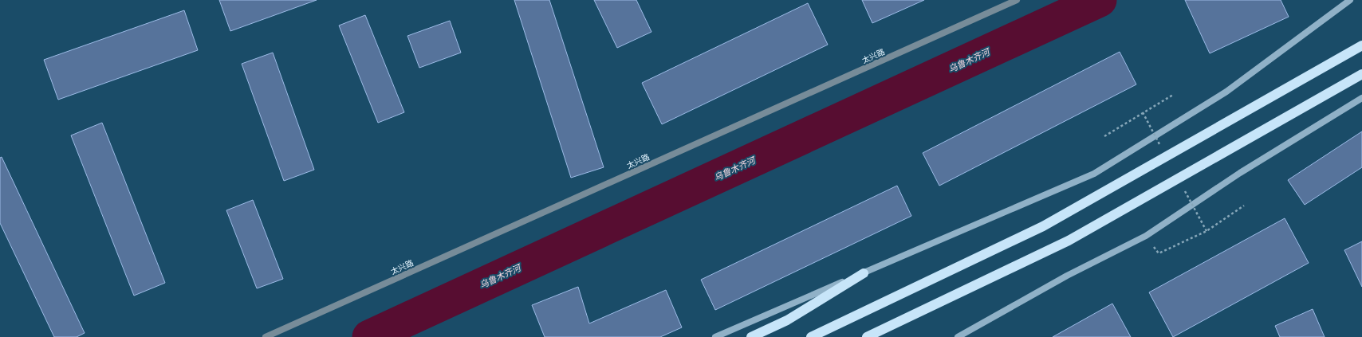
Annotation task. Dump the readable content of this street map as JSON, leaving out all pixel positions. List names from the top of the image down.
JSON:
{
  "streets": {
    "street": ["太兴路"]
  },
  "water": ["乌鲁木齐河"]
}
